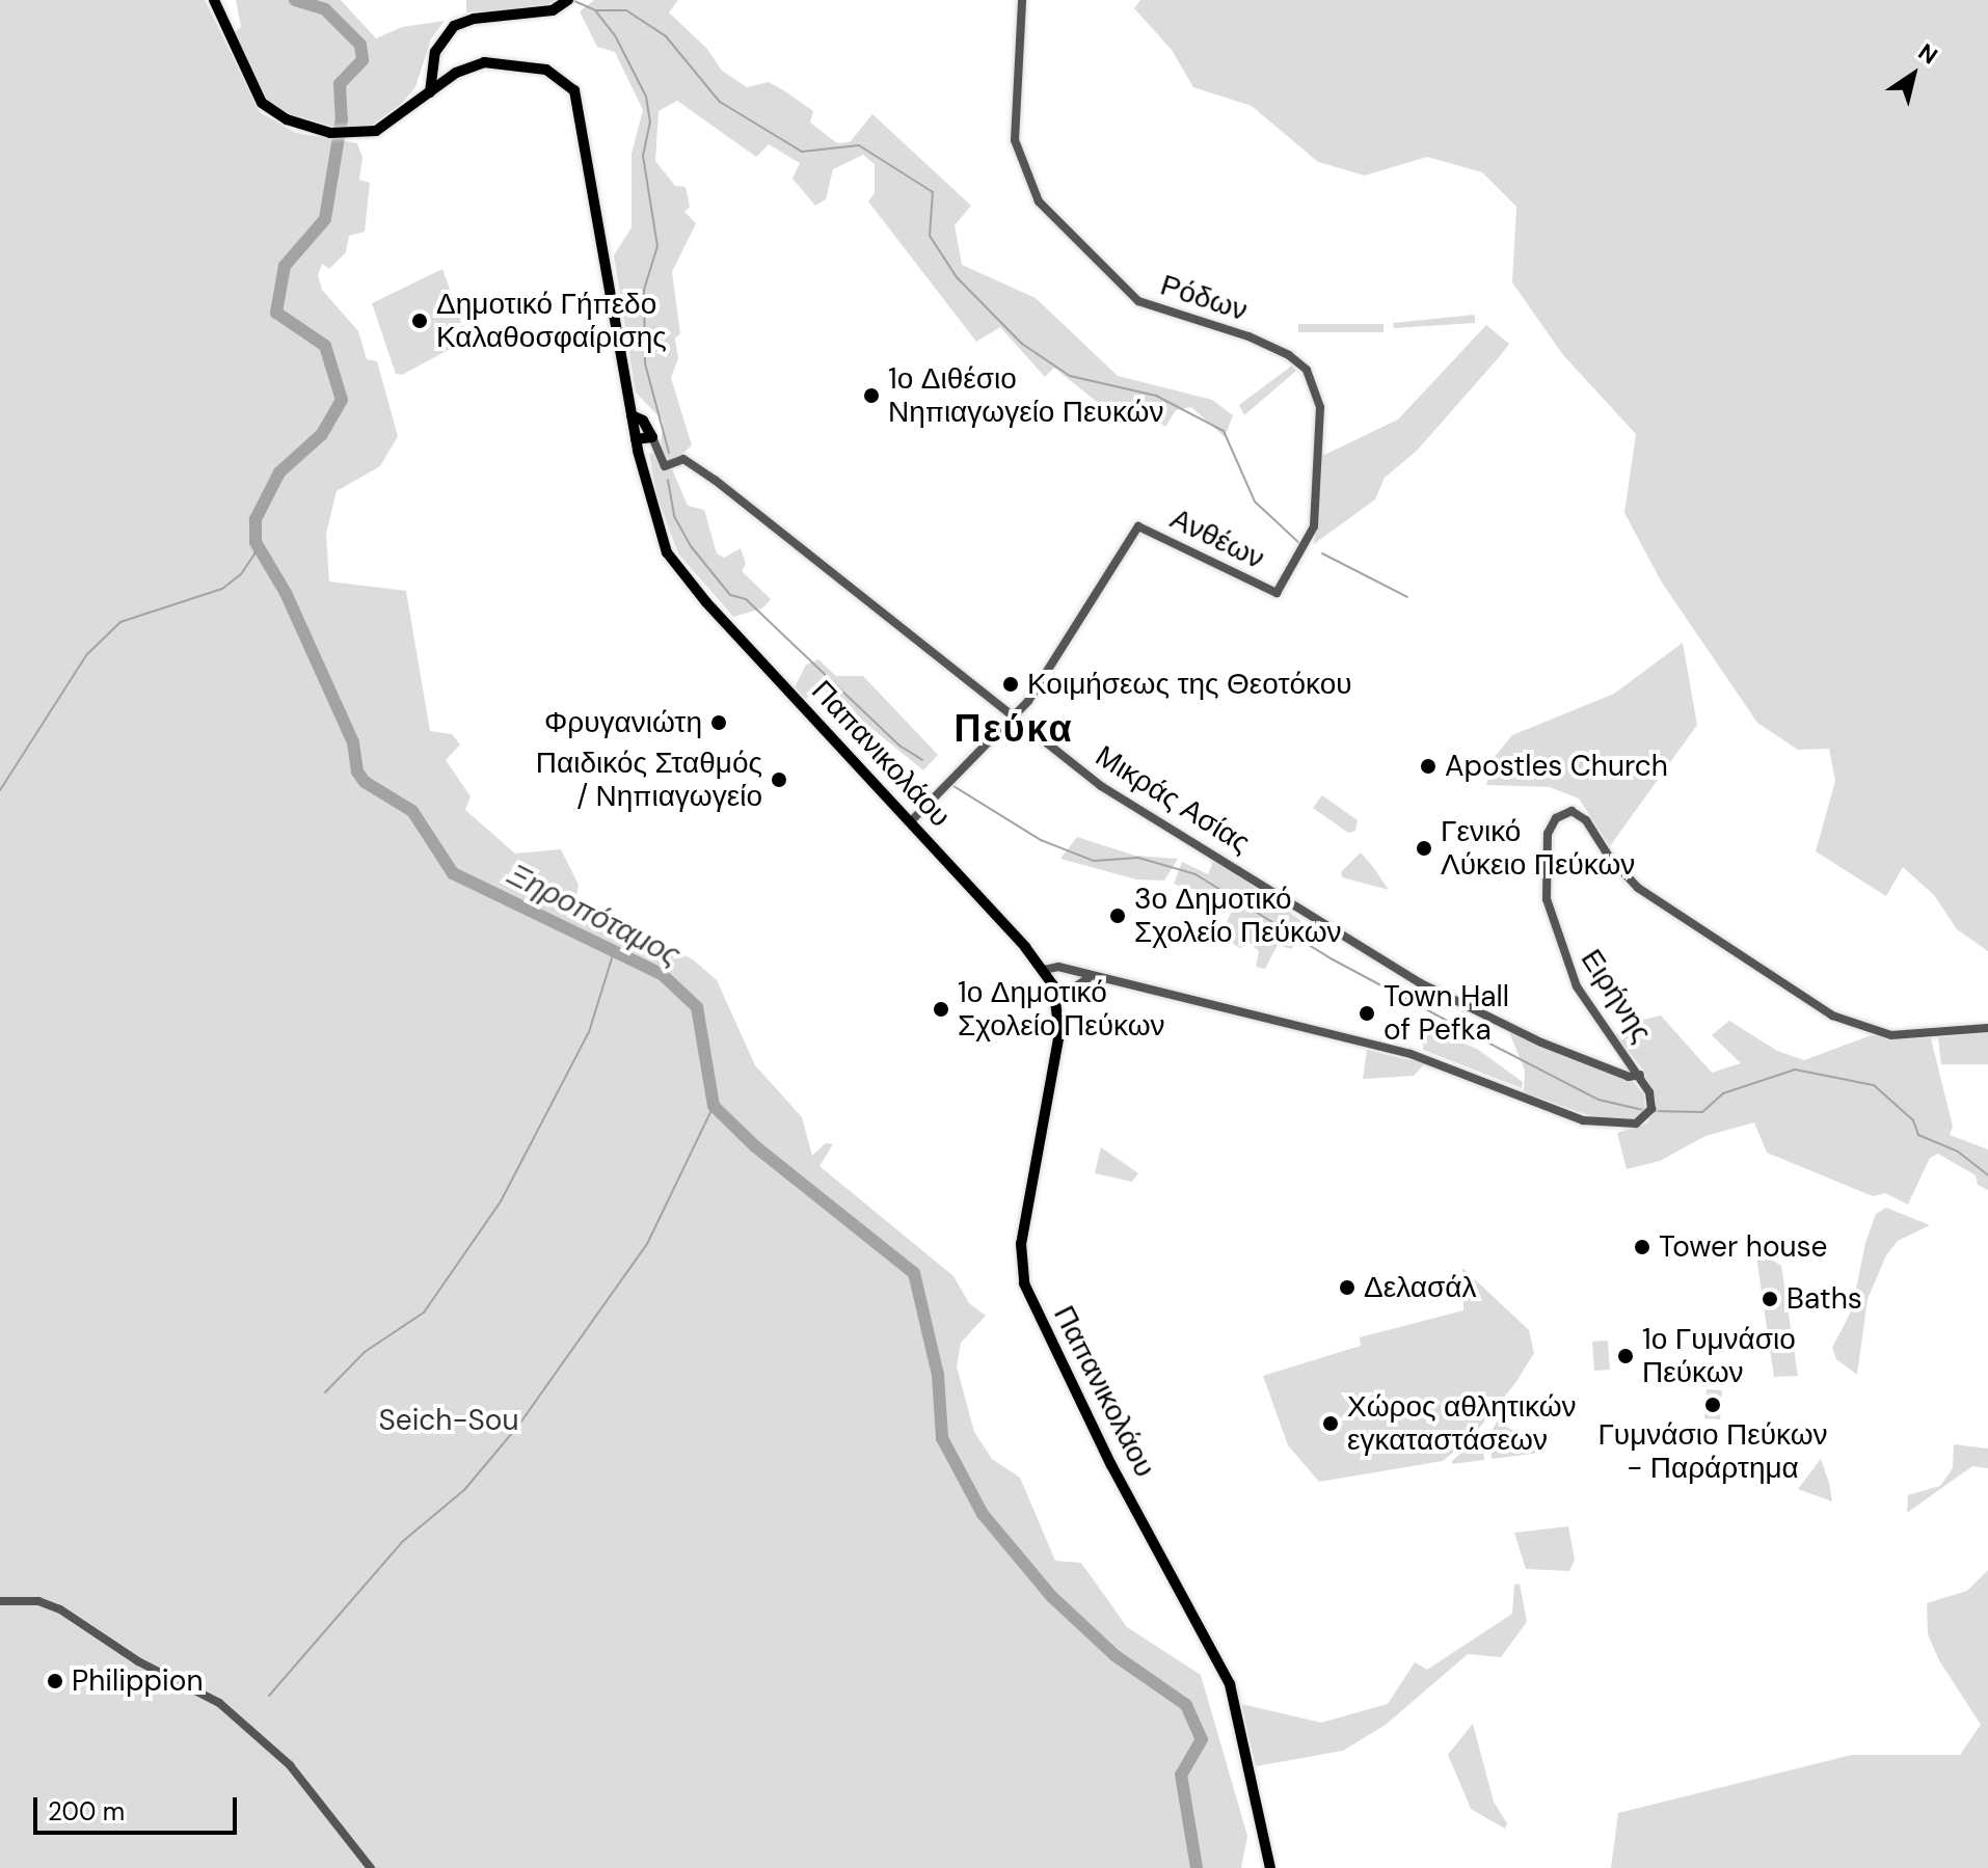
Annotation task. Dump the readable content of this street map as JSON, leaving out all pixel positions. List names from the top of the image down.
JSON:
{
  "streets": {
    "main road": ["Παπανικολάου"],
    "street": [
      "Ρόδων",
      "Ανθέων",
      "Μικράς Ασίας",
      "Ειρήνης"
    ]
  },
  "crossings": [
    ["Ρόδων", "Ανθέων"],
    ["Ανθέων", "Μικράς Ασίας"],
    ["Παπανικολάου", "Ειρήνης"],
    ["Μικράς Ασίας", "Ειρήνης"]
  ],
  "districts": ["Πεύκα"],
  "water": ["Ξηροπόταμος"],
  "parks": ["Seich-Sou"],
  "places": [
    "Δημοτικό Γήπεδο Καλαθοσφαίρισης",
    "1ο Διθέσιο Νηπιαγωγείο Πευκών",
    "Κοιμήσεως της Θεοτόκου",
    "Φρυγανιώτη",
    "Apostles Church",
    "Παιδικός Σταθμός / Νηπιαγωγείο",
    "Γενικό Λύκειο Πεύκων",
    "3ο Δημοτικό Σχολείο Πεύκων",
    "1ο Δημοτικό Σχολείο Πεύκων",
    "Town Hall of Pefka",
    "Tower house",
    "Δελασάλ",
    "Baths",
    "1ο Γυμνάσιο Πεύκων",
    "Γυμνάσιο Πεύκων - Παράρτημα",
    "Χώρος αθλητικών εγκαταστάσεων",
    "Philippion"
  ],
  "scale_bar": "200 m",
  "north": "top right"
}
